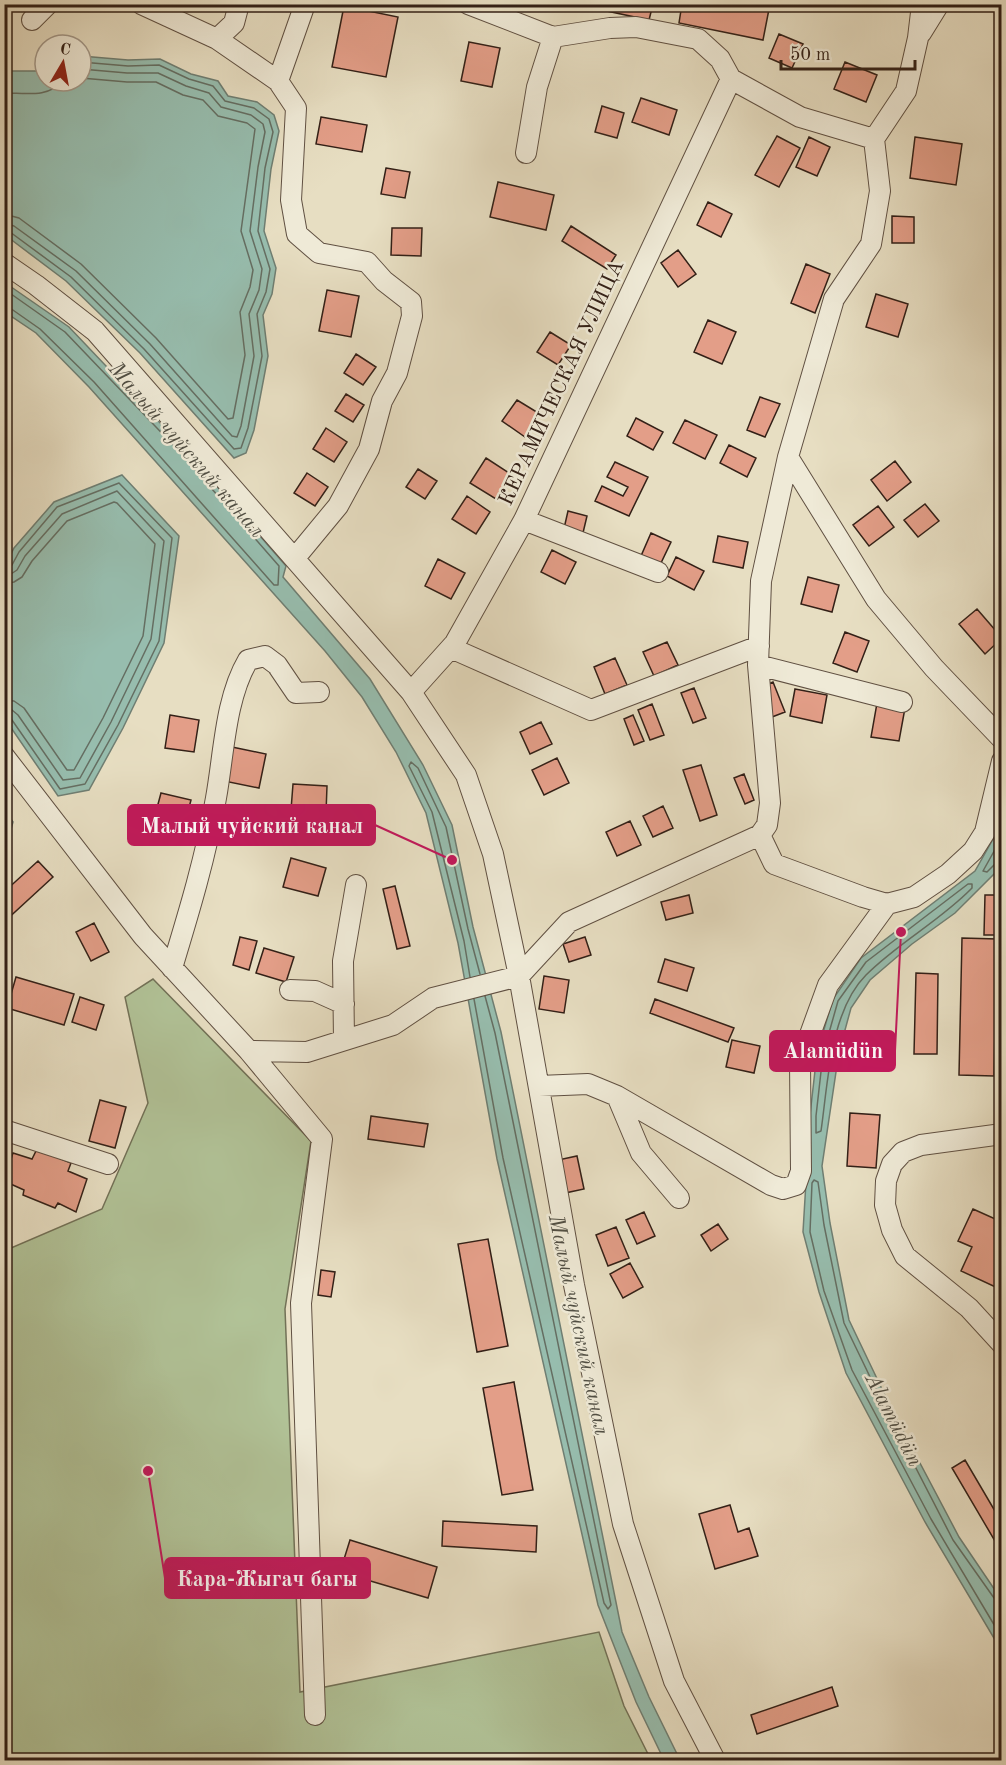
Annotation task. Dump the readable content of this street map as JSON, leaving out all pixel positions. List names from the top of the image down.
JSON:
{
  "streets": {
    "street": ["КЕРАМИЧЕСКАЯ УЛИЦА"]
  },
  "water": ["Малый чуйский канал", "Alamüdün"],
  "places": ["Малый чуйский канал", "Alamüdün", "Кара-Жыгач багы"],
  "scale_bar": "50 m",
  "north": "top"
}
